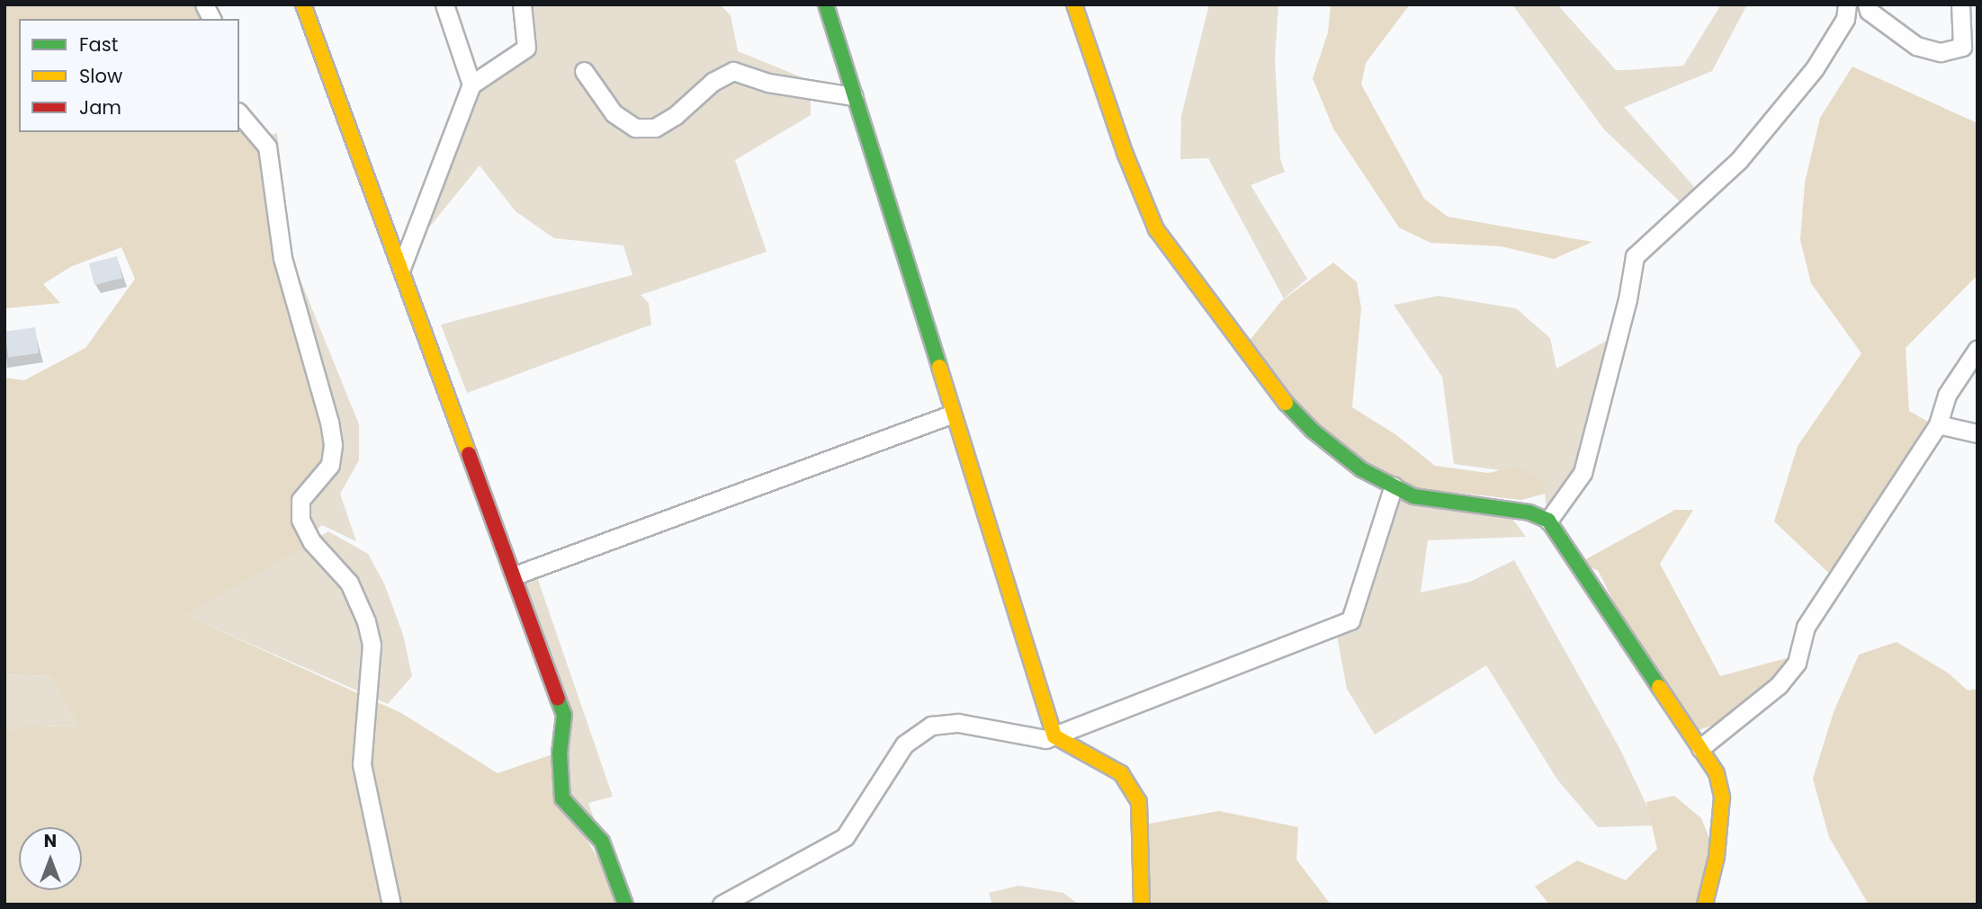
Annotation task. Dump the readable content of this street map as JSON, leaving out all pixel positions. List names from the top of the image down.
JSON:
{
  "legend": ["Fast", "Slow", "Jam"],
  "north": "top"
}
